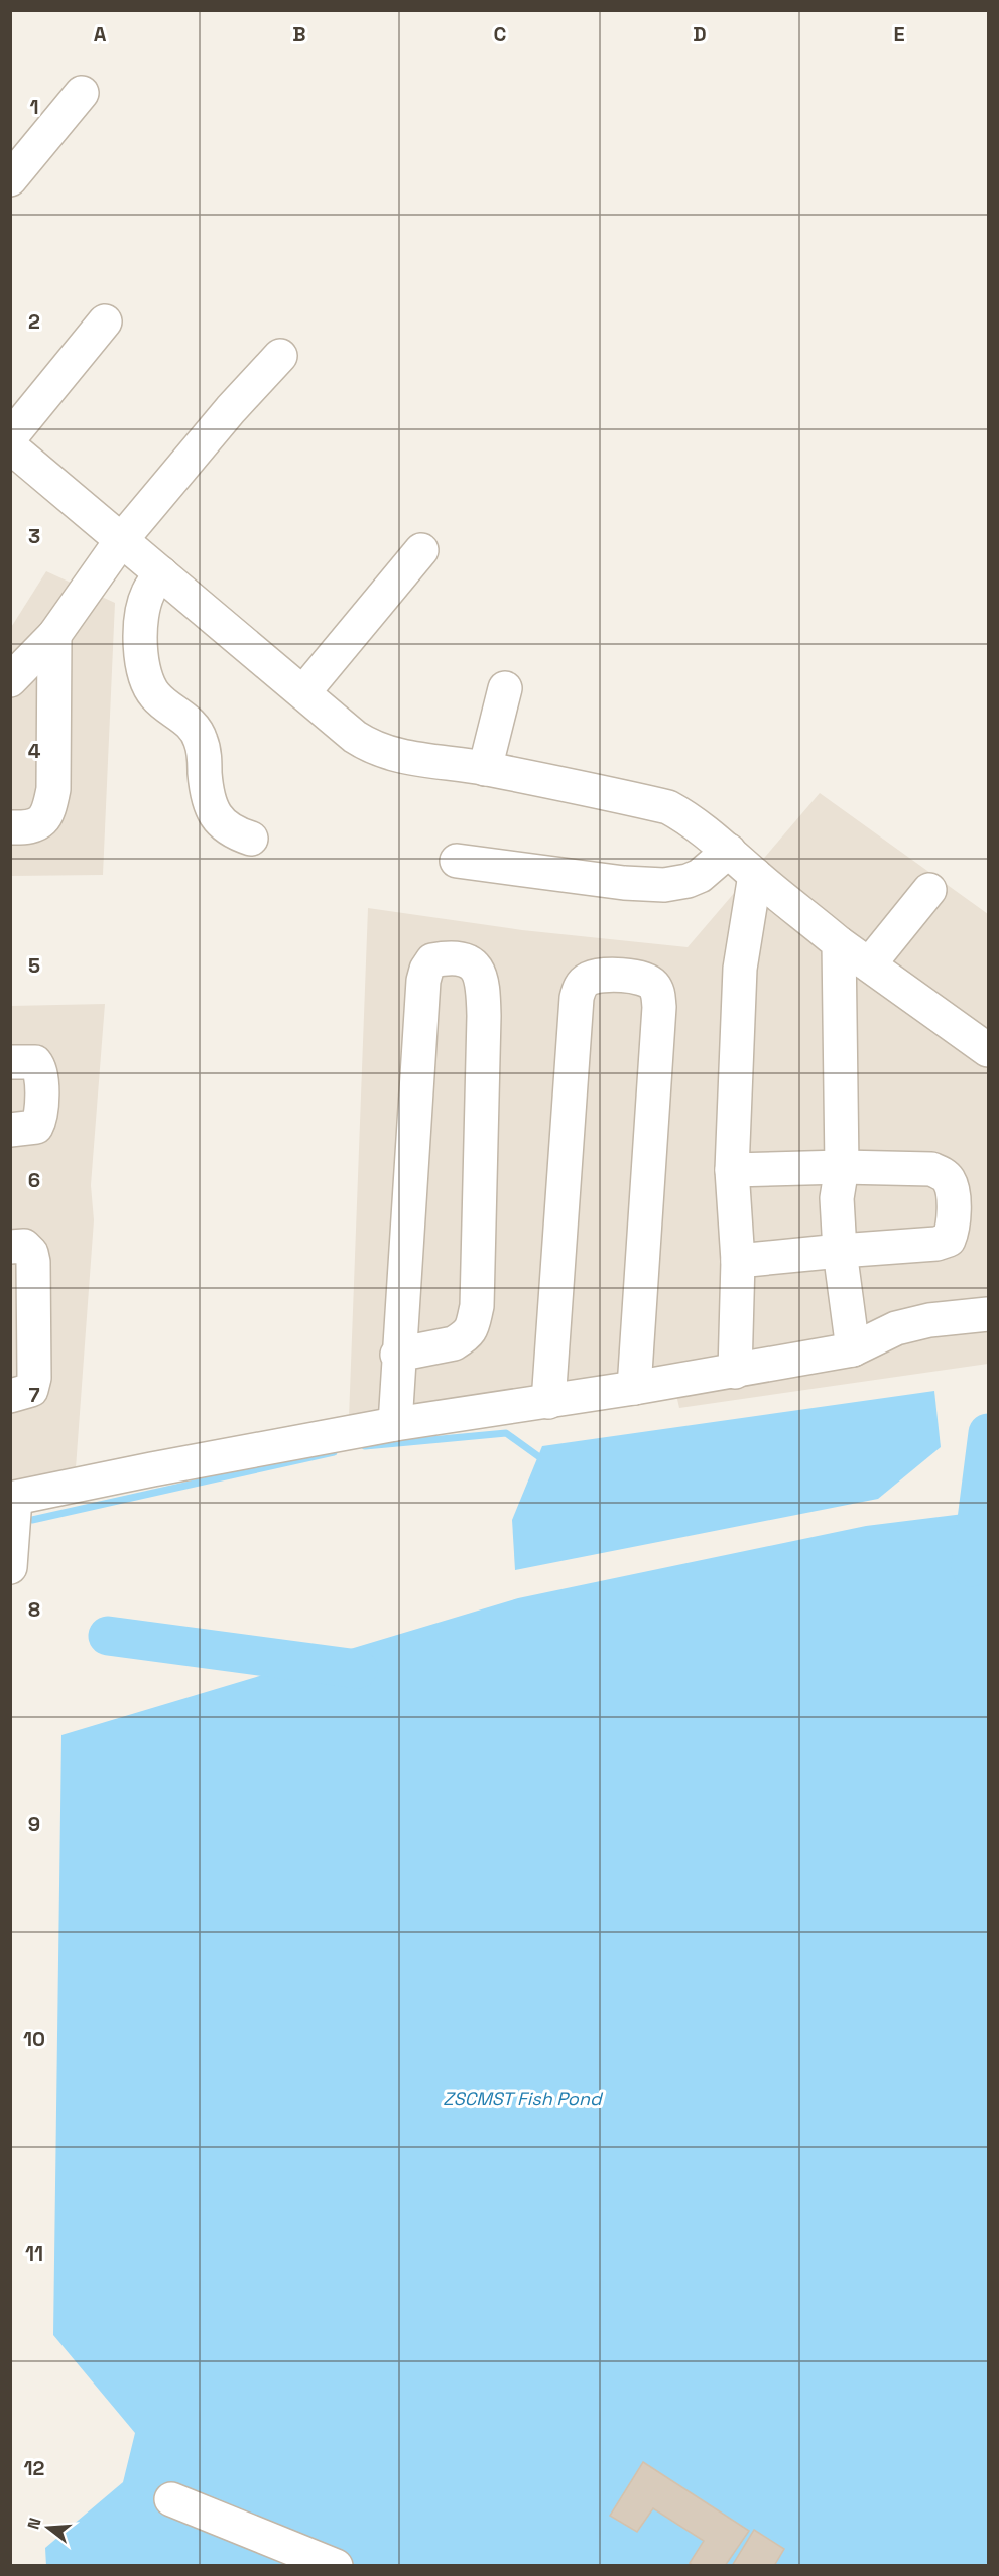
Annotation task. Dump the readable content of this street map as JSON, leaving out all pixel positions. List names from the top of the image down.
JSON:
{
  "water": ["ZSCMST Fish Pond"],
  "north": "left",
  "grid": {
    "columns": [
      "A",
      "B",
      "C",
      "D",
      "E"
    ],
    "rows": [
      "1",
      "2",
      "3",
      "4",
      "5",
      "6",
      "7",
      "8",
      "9",
      "10",
      "11",
      "12"
    ]
  }
}
